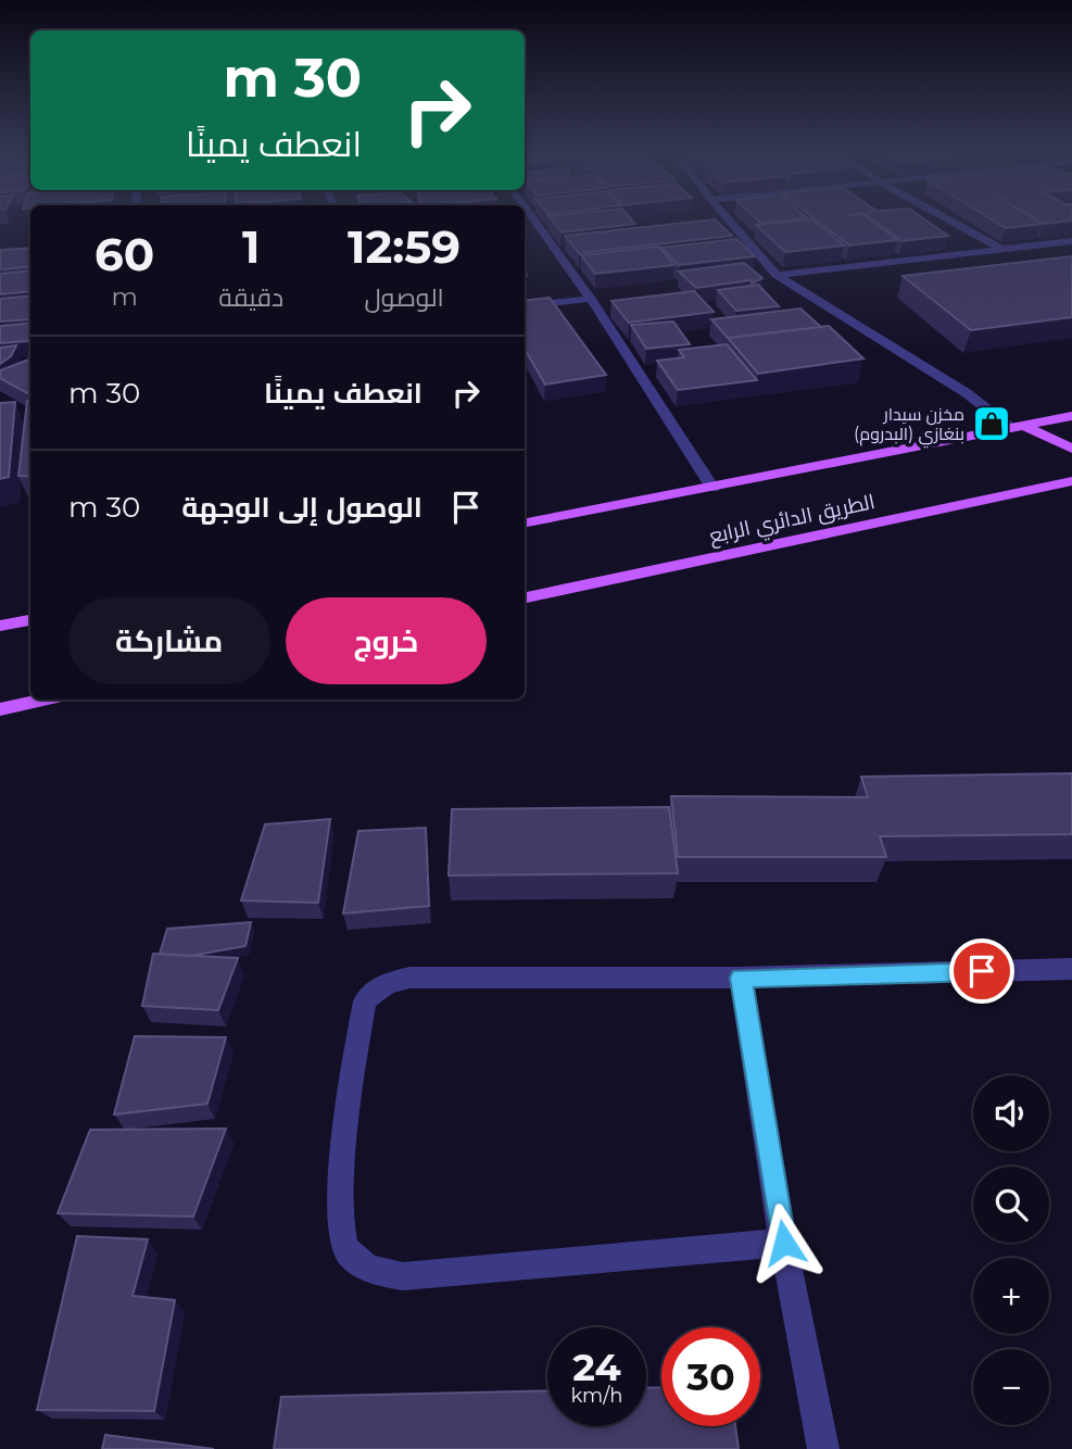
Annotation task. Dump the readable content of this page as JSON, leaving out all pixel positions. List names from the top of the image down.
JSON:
{
  "streets": {
    "main road": ["الطريق الدائري الرابع"]
  },
  "places": {
    "shop": ["مخزن سيدار بنغازي (البدروم)"]
  },
  "page": {
    "turn": ["30 m", "انعطف يمينًا"],
    "eta": [
      "12:59",
      "الوصول",
      "1",
      "دقيقة",
      "60",
      "m"
    ],
    "list": [
      {
        "name": "انعطف يمينًا",
        "value": "30 m"
      },
      {
        "name": "الوصول إلى الوجهة",
        "value": "30 m"
      }
    ],
    "buttons": ["خروج", "مشاركة"],
    "map_buttons": ["+", "−"],
    "speed": "24 km/h",
    "limit": "30"
  }
}
